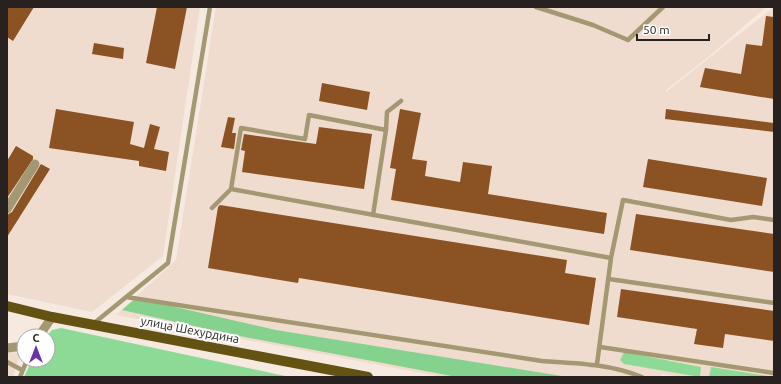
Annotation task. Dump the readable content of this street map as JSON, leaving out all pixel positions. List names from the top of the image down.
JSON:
{
  "streets": {
    "main road": ["улица Шехурдина"]
  },
  "scale_bar": "50 m",
  "north": "top"
}
